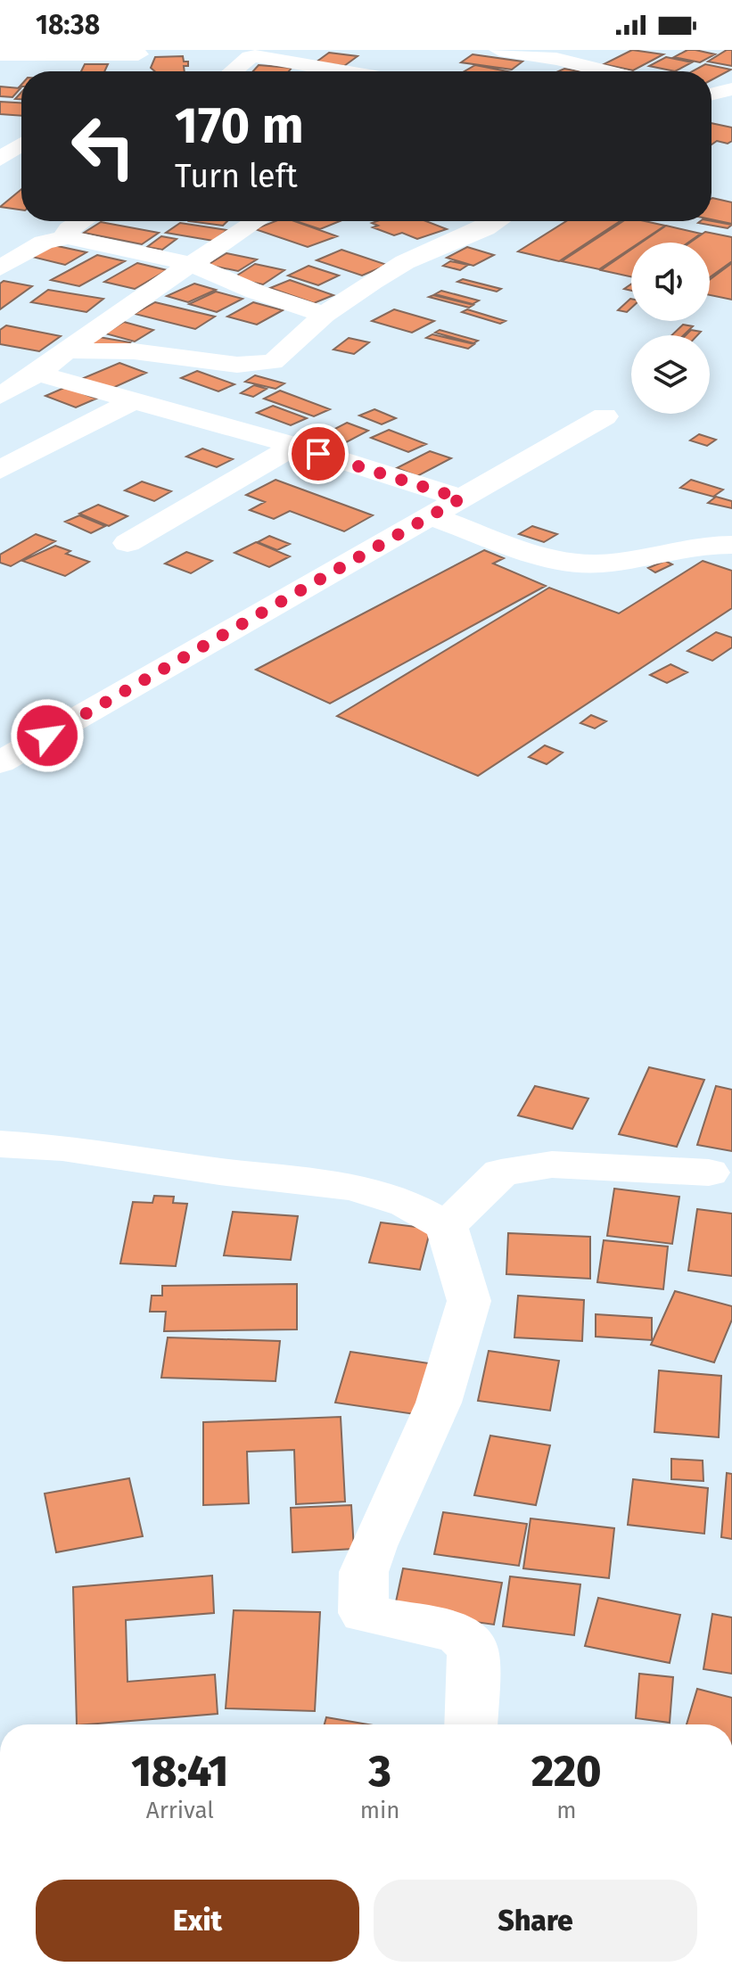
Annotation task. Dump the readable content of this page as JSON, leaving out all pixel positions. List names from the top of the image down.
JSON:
{
  "page": {
    "status": "18:38",
    "turn": ["170 m", "Turn left"],
    "eta": [
      "18:41",
      "Arrival",
      "3",
      "min",
      "220",
      "m"
    ],
    "buttons": ["Exit", "Share"]
  }
}
